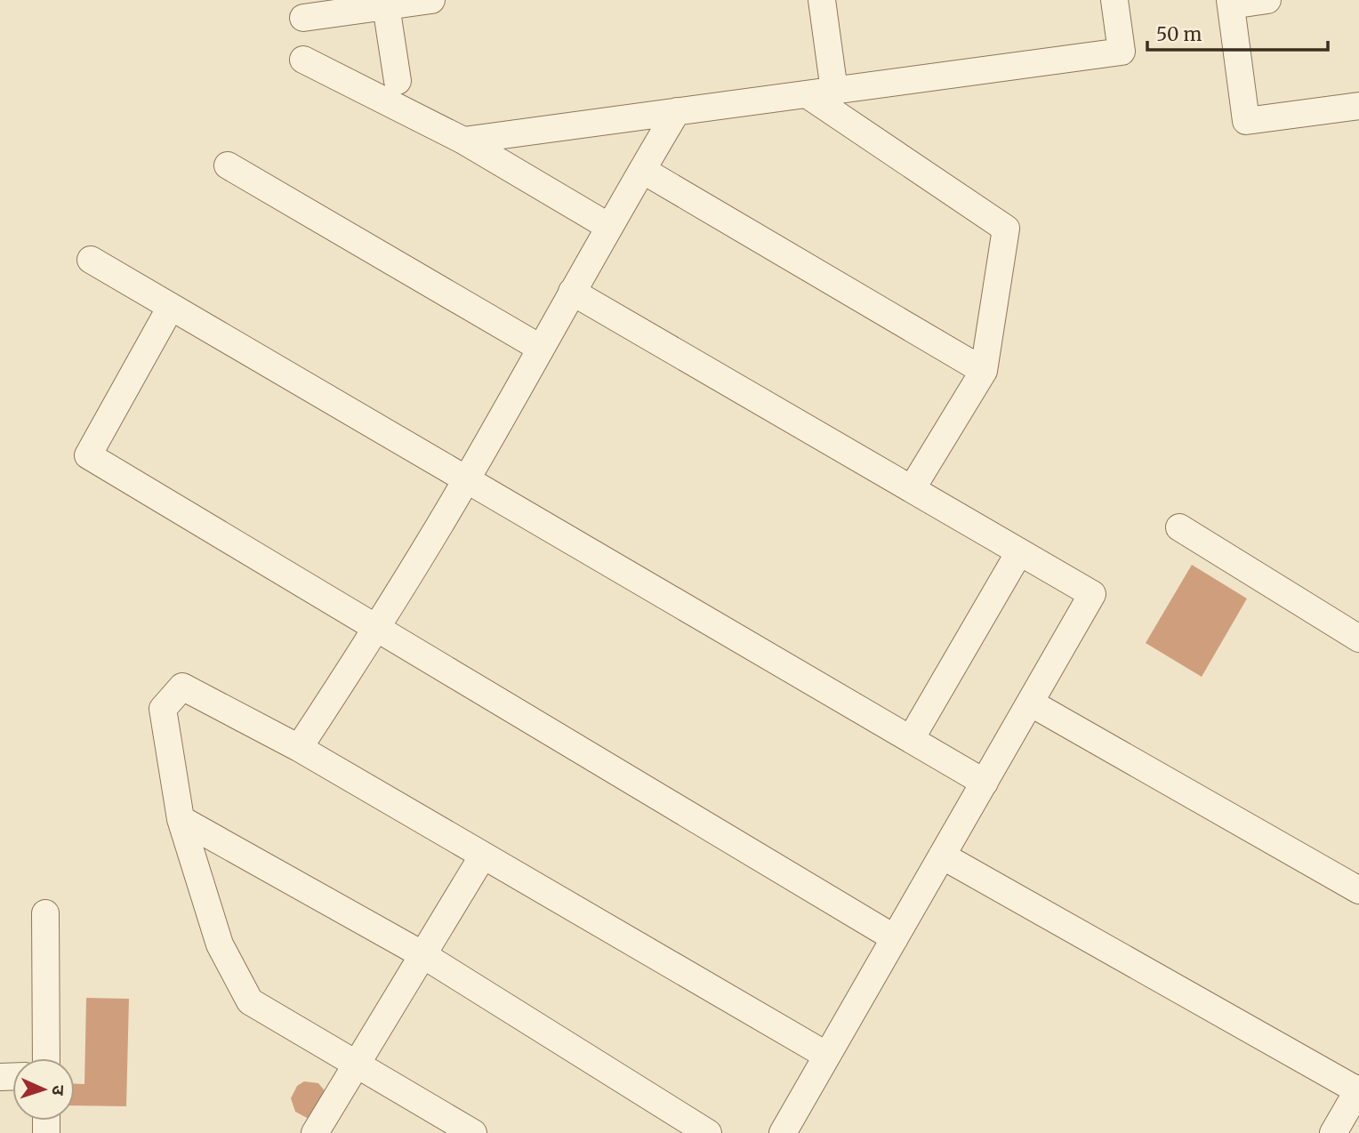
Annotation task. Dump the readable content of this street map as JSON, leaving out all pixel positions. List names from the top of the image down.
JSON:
{
  "scale_bar": "50 m",
  "north": "right"
}
